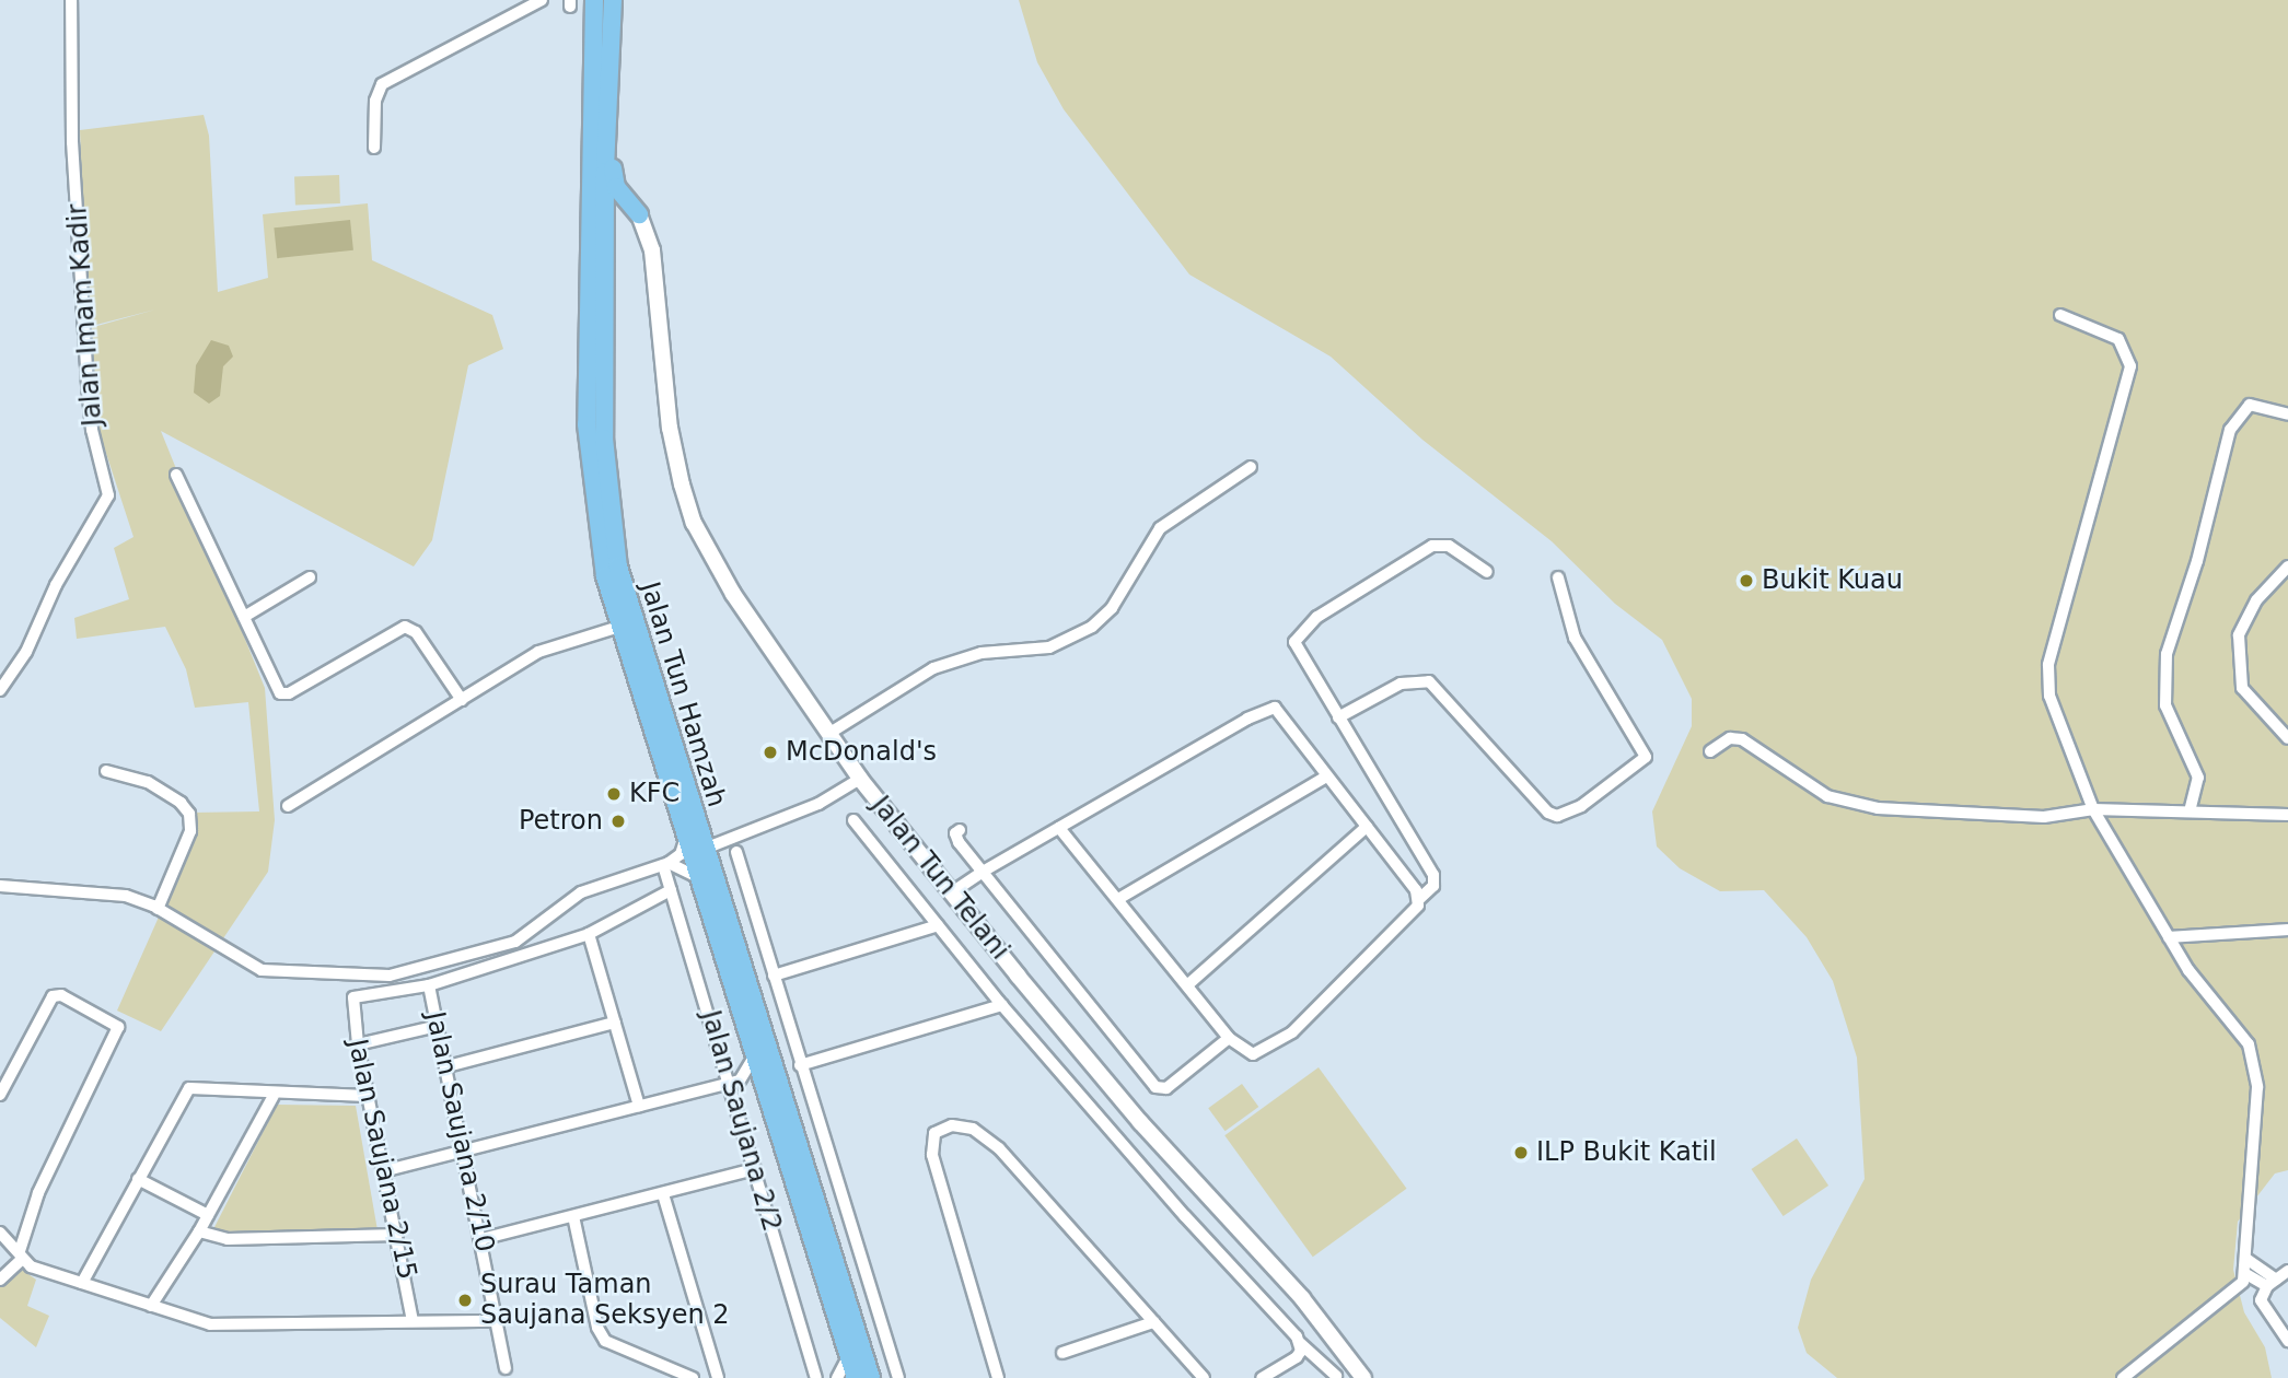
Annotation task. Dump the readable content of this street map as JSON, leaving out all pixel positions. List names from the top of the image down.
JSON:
{
  "streets": {
    "main road": ["Jalan Tun Hamzah"],
    "street": [
      "Jalan Imam Kadir",
      "Jalan Tun Telani",
      "Jalan Saujana 2/2",
      "Jalan Saujana 2/10",
      "Jalan Saujana 2/15"
    ]
  },
  "places": [
    "Bukit Kuau",
    "McDonald's",
    "KFC",
    "Petron",
    "ILP Bukit Katil",
    "Surau Taman Saujana Seksyen 2"
  ]
}
